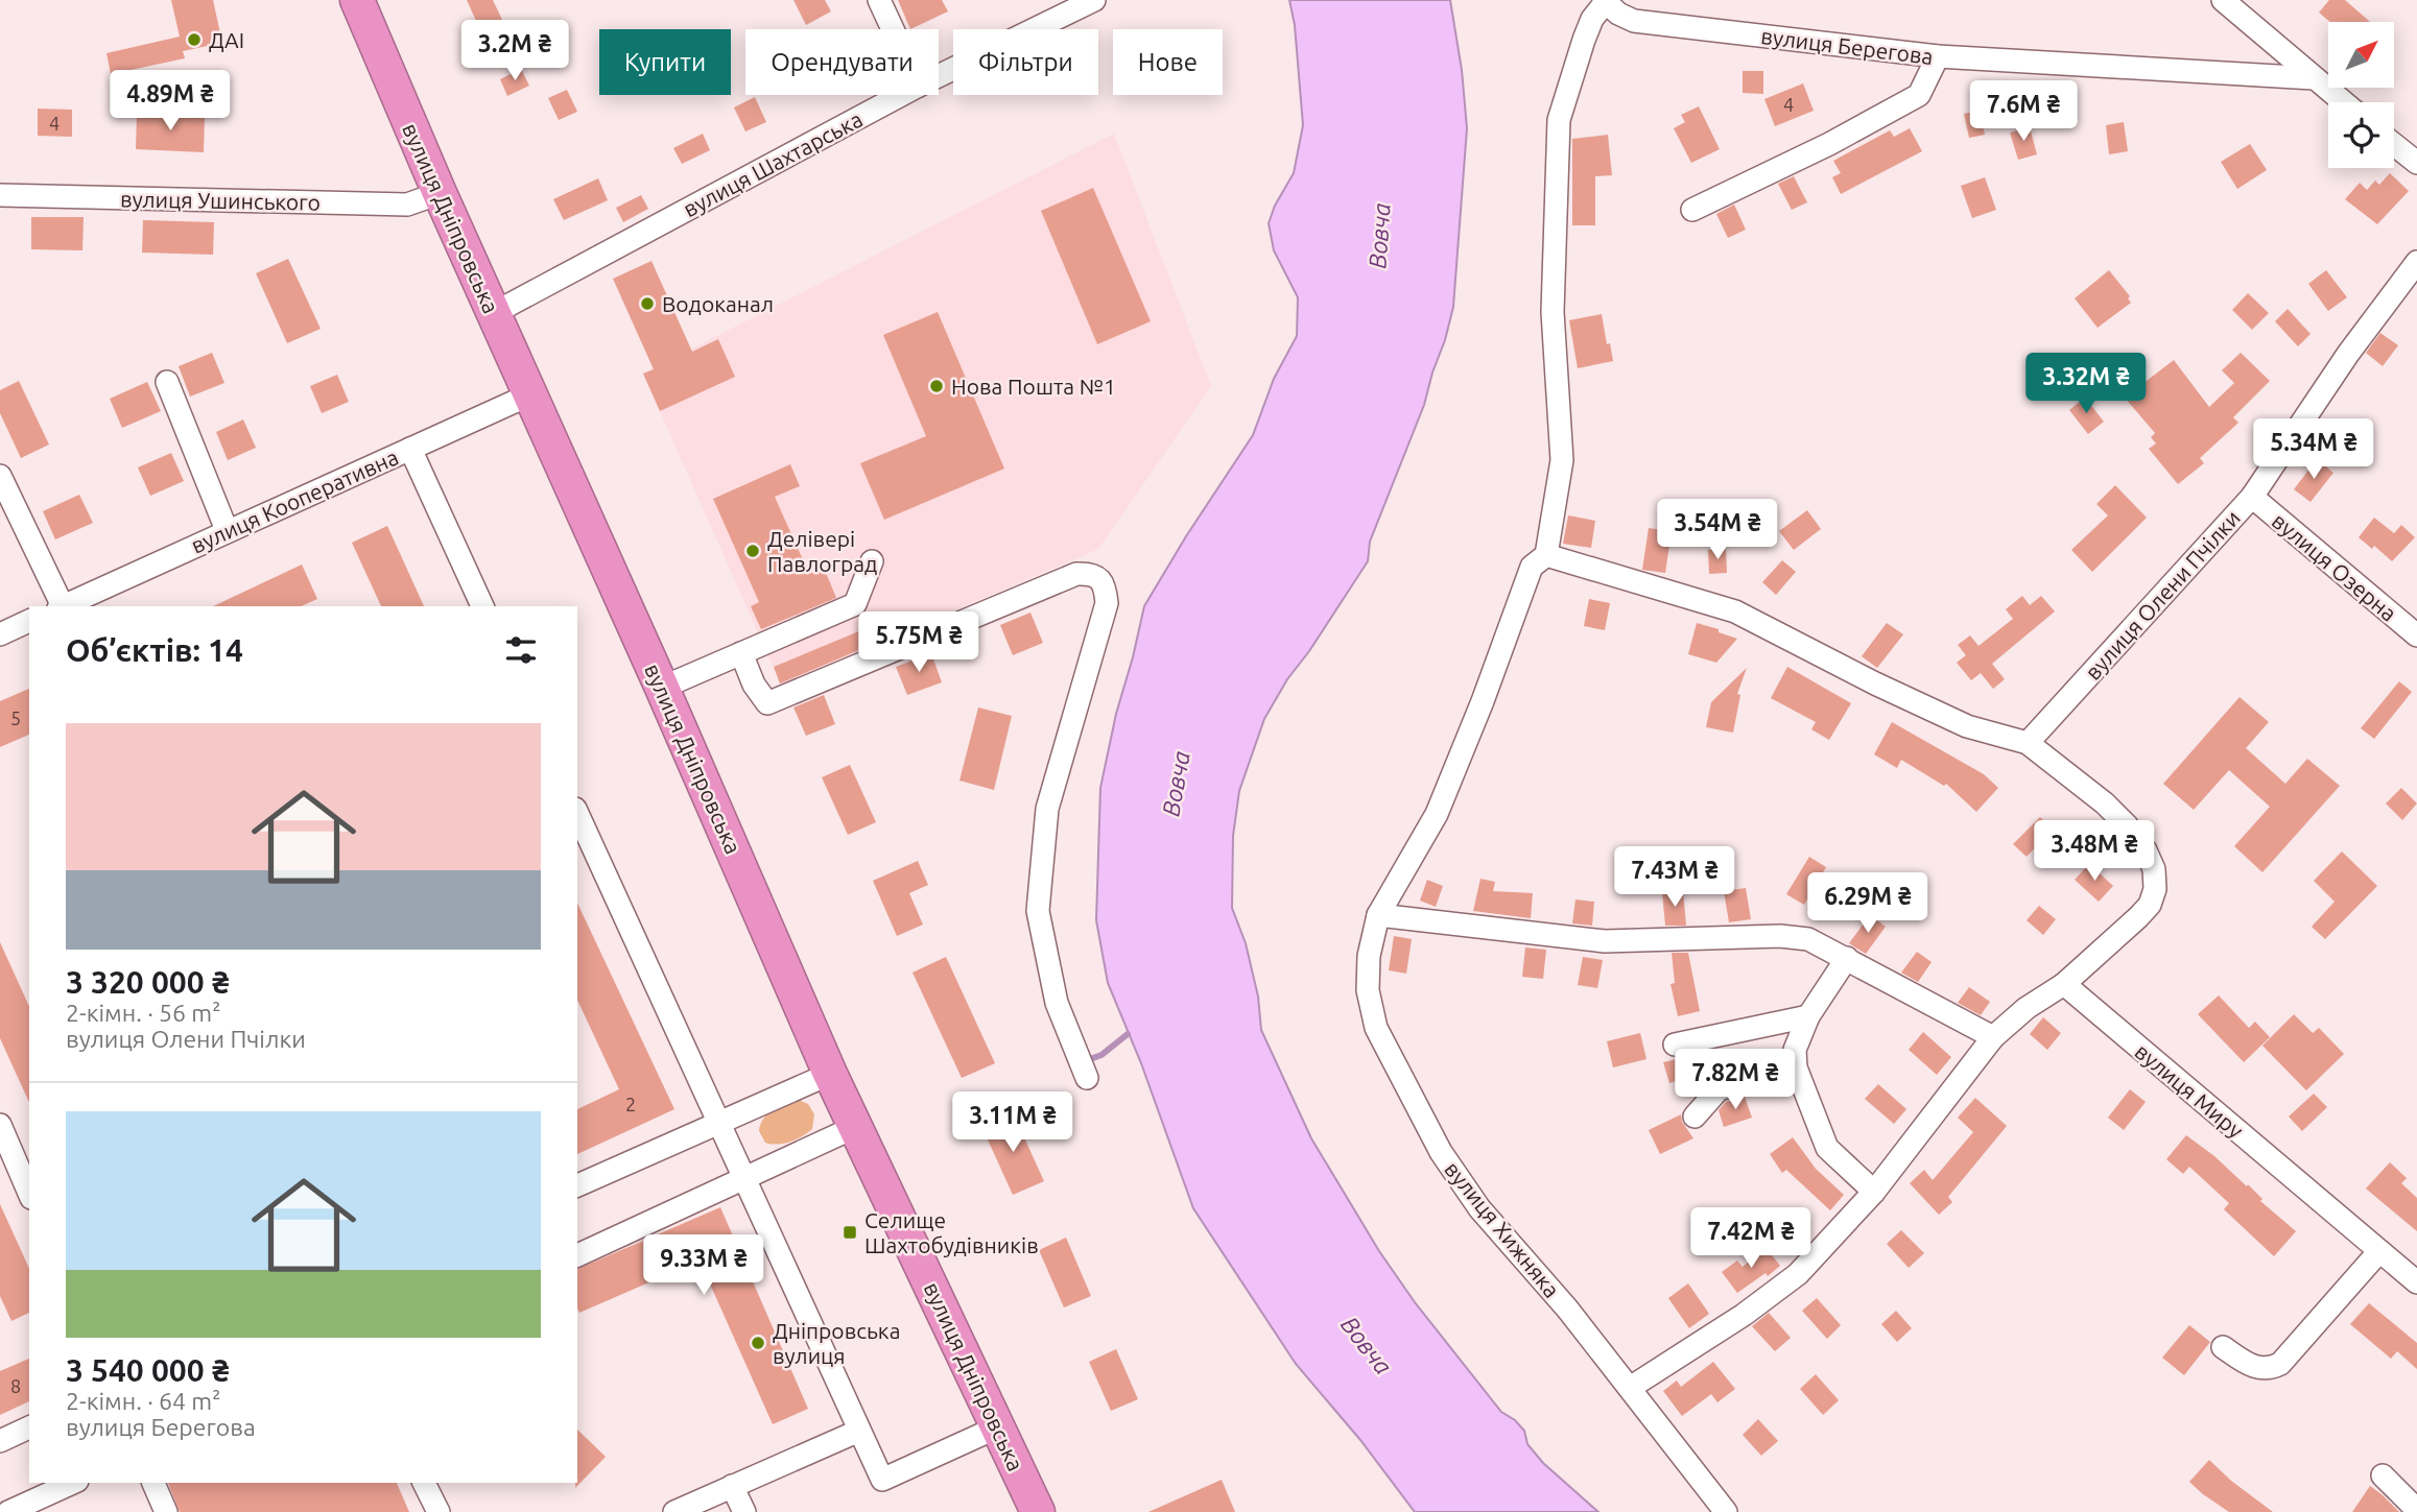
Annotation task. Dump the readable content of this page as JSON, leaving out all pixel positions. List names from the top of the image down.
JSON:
{
  "streets": {
    "highway": ["вулиця Дніпровська"],
    "street": [
      "вулиця Берегова",
      "вулиця Шахтарська",
      "вулиця Ушинського",
      "вулиця Кооперативна",
      "вулиця Озерна",
      "вулиця Олени Пчілки",
      "вулиця Миру",
      "вулиця Хижняка"
    ]
  },
  "crossings": [
    ["вулиця Берегова", "вулиця Хижняка"],
    ["вулиця Шахтарська", "вулиця Дніпровська"],
    ["вулиця Ушинського", "вулиця Дніпровська"],
    ["вулиця Дніпровська", "вулиця Кооперативна"],
    ["вулиця Озерна", "вулиця Олени Пчілки"]
  ],
  "water": ["Вовча"],
  "places": {
    "other": [
      "ДАІ",
      "Водоканал",
      "Нова Пошта №1",
      "Делівері Павлоград",
      "Дніпровська вулиця"
    ],
    "transit": ["Селище Шахтобудівників"]
  },
  "house_numbers": [
    "4",
    "4",
    "5",
    "2",
    "8"
  ],
  "north": "top right",
  "page": {
    "price": [
      "3.2M ₴",
      "4.89M ₴",
      "7.6M ₴",
      "3.32M ₴",
      "5.34M ₴",
      "3.54M ₴",
      "5.75M ₴",
      "3.48M ₴",
      "7.43M ₴",
      "6.29M ₴",
      "7.82M ₴",
      "3.11M ₴",
      "7.42M ₴",
      "9.33M ₴"
    ],
    "chip": [
      "Купити",
      "Орендувати",
      "Фільтри",
      "Нове"
    ],
    "heading": "Об’єктів: 14",
    "list": [
      {
        "name": "3 320 000 ₴",
        "note": "2-кімн. · 56 m² · вулиця Олени Пчілки"
      },
      {
        "name": "3 540 000 ₴",
        "note": "2-кімн. · 64 m² · вулиця Берегова"
      }
    ]
  }
}
